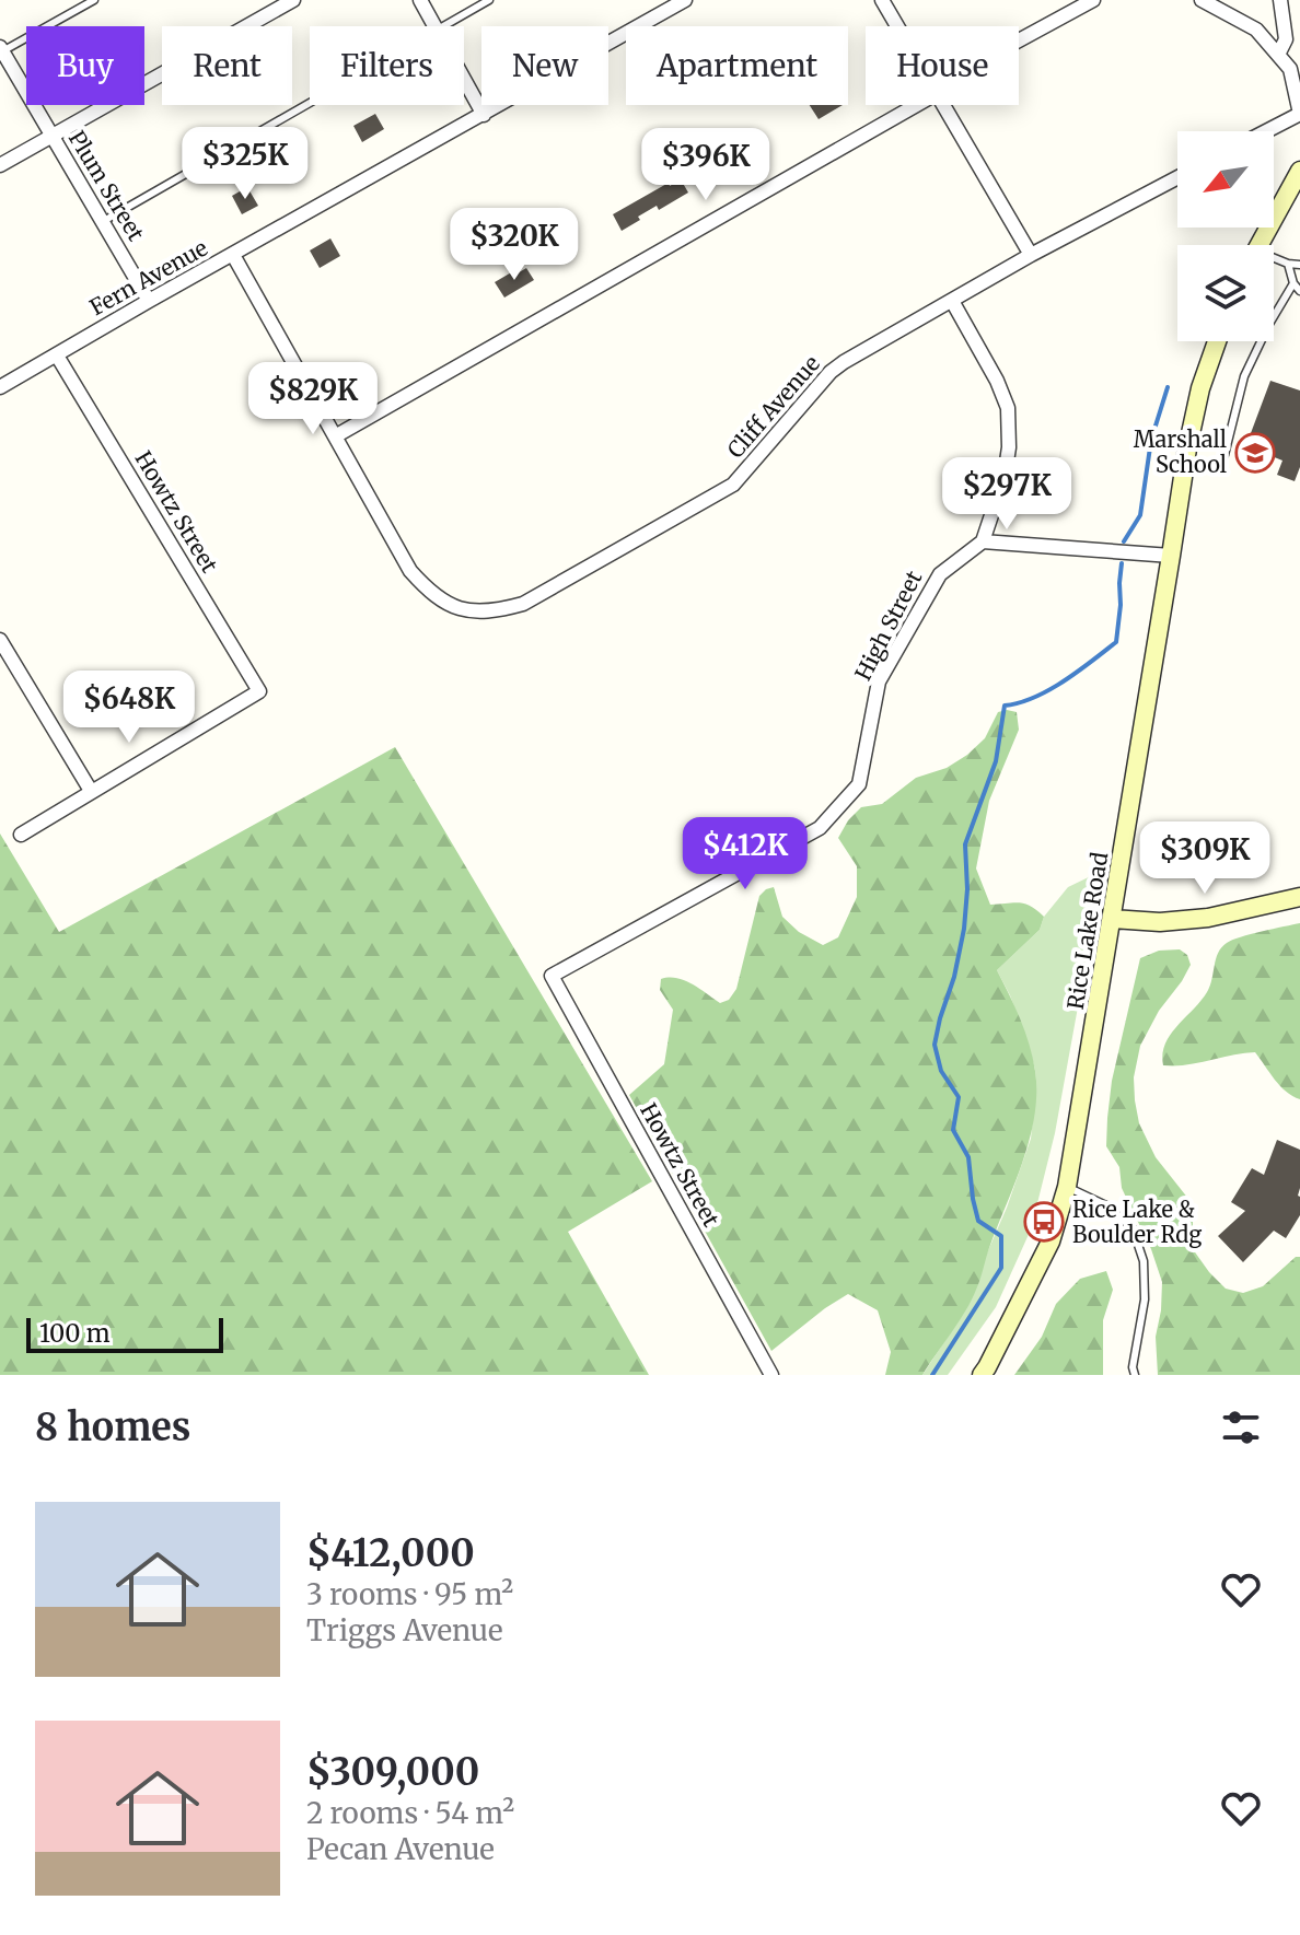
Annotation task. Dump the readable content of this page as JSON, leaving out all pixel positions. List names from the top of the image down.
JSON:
{
  "streets": {
    "main road": ["Rice Lake Road"],
    "street": [
      "Plum Street",
      "Fern Avenue",
      "Cliff Avenue",
      "Howtz Street",
      "High Street"
    ]
  },
  "crossings": [
    ["Plum Street", "Fern Avenue"],
    ["Fern Avenue", "Howtz Street"],
    ["Howtz Street", "High Street"]
  ],
  "places": {
    "school or university": ["Marshall School"],
    "bus stop": ["Rice Lake & Boulder Rdg"]
  },
  "scale_bar": "100 m",
  "north": "bottom left",
  "page": {
    "chip": [
      "Buy",
      "Rent",
      "Filters",
      "New",
      "Apartment",
      "House"
    ],
    "price": [
      "$325K",
      "$396K",
      "$320K",
      "$829K",
      "$297K",
      "$648K",
      "$412K",
      "$309K"
    ],
    "scale": "100 m",
    "heading": "8 homes",
    "list": [
      {
        "name": "$412,000",
        "note": "3 rooms · 95 m² · Triggs Avenue"
      },
      {
        "name": "$309,000",
        "note": "2 rooms · 54 m² · Pecan Avenue"
      }
    ]
  }
}
